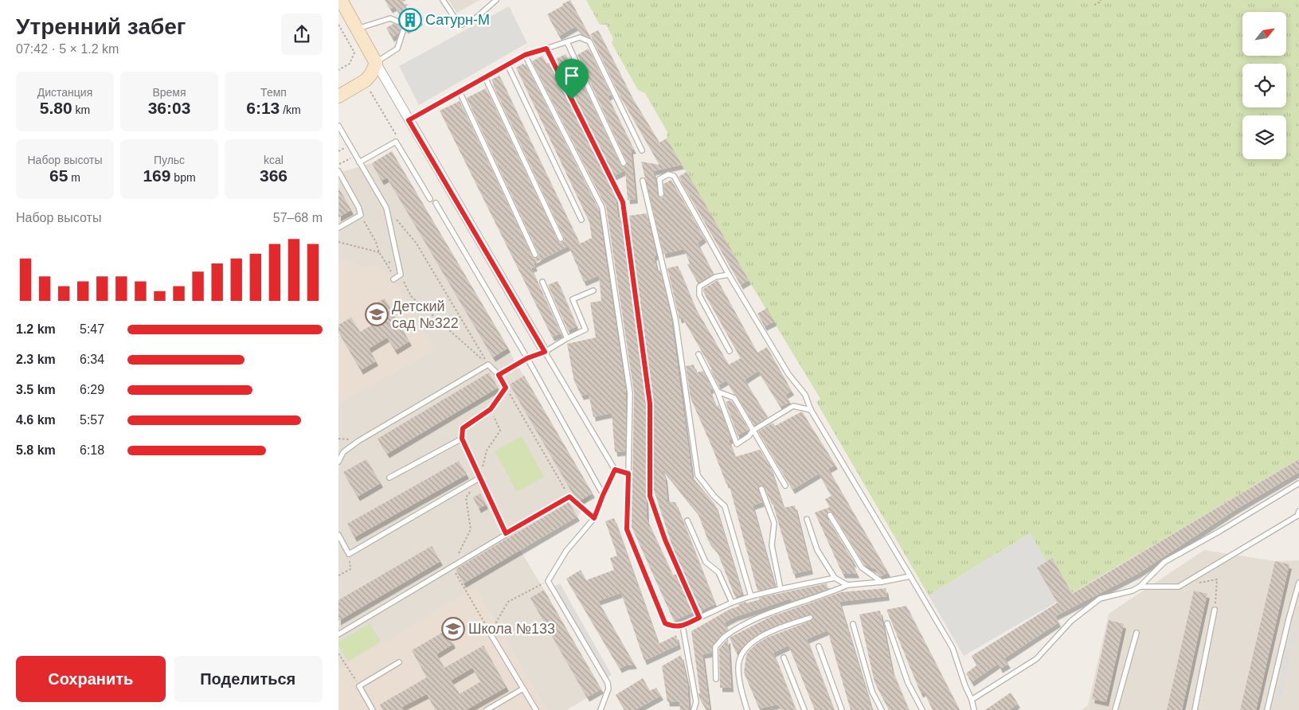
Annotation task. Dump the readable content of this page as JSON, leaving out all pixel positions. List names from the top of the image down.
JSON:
{
  "places": {
    "building": ["Сатурн-М"],
    "school or university": ["Детский сад №322", "Школа №133"]
  },
  "north": "top right",
  "page": {
    "heading": ["Утренний забег", "07:42 · 5 × 1.2 km"],
    "stats": [
      ["Дистанция", "5.80 km"],
      ["Время", "36:03"],
      ["Темп", "6:13 /km"],
      ["Набор высоты", "65 m"],
      ["Пульс", "169 bpm"],
      ["kcal", "366"]
    ],
    "chart": ["Набор высоты", "57–68 m"],
    "list": [
      {
        "name": "1.2 km",
        "note": "5:47"
      },
      {
        "name": "2.3 km",
        "note": "6:34"
      },
      {
        "name": "3.5 km",
        "note": "6:29"
      },
      {
        "name": "4.6 km",
        "note": "5:57"
      },
      {
        "name": "5.8 km",
        "note": "6:18"
      }
    ],
    "buttons": ["Сохранить", "Поделиться"]
  }
}
